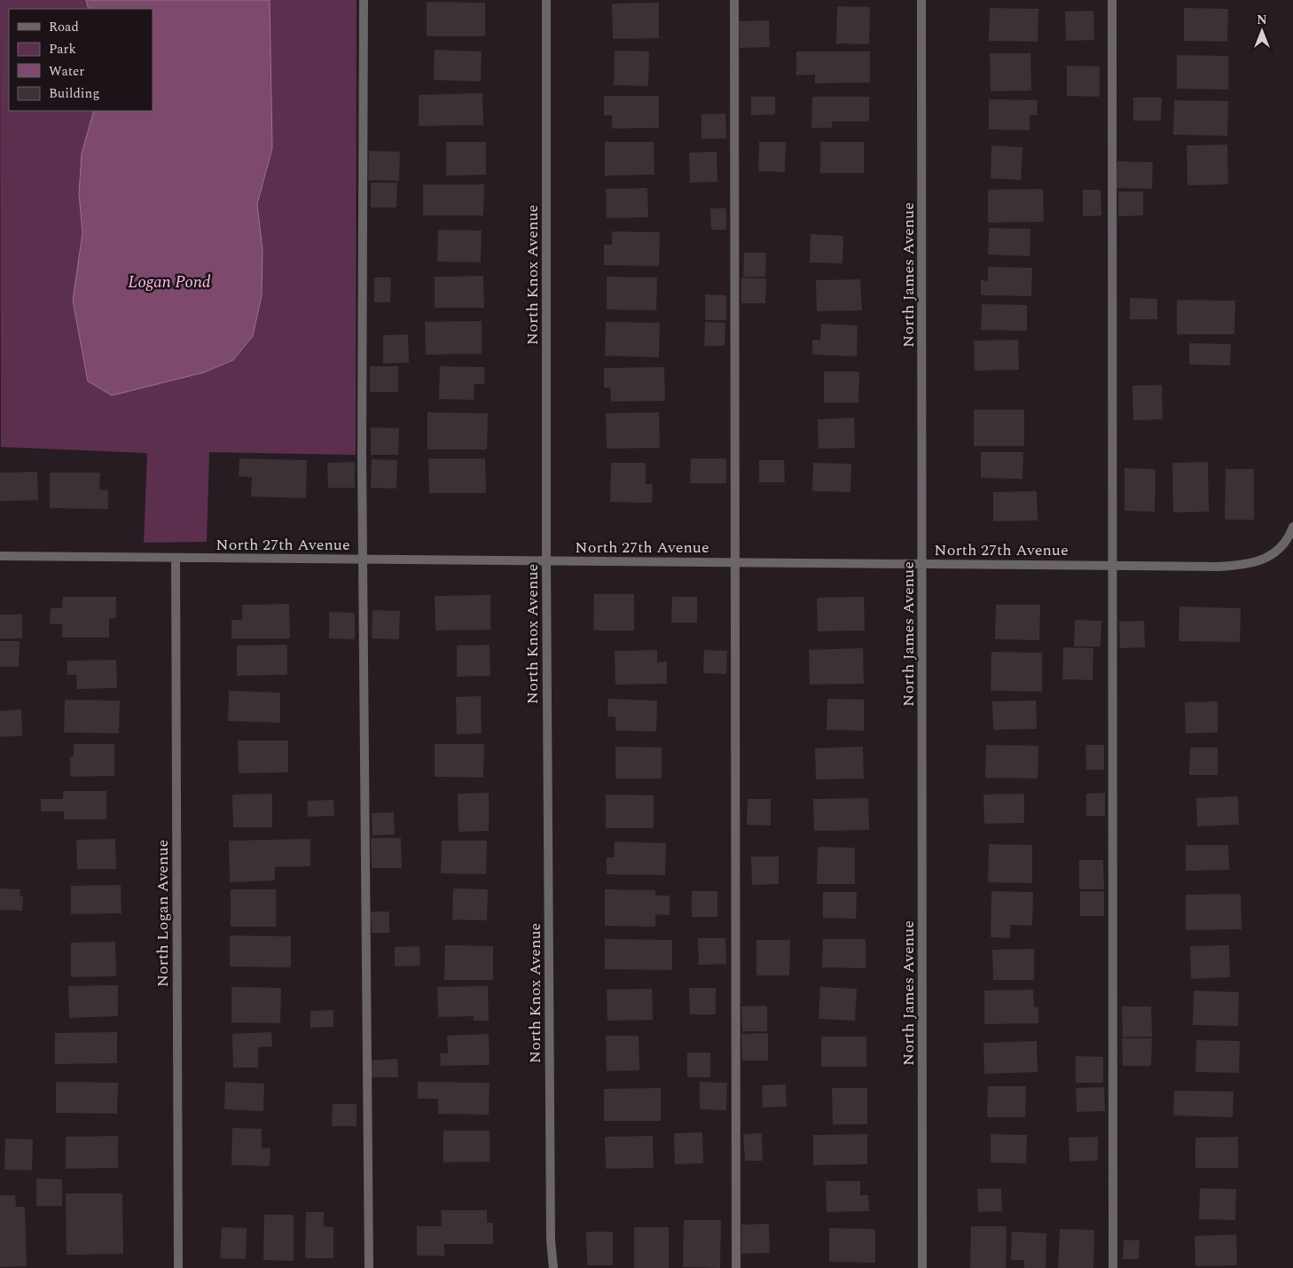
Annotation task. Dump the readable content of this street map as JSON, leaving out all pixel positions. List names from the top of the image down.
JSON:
{
  "streets": {
    "street": [
      "North Knox Avenue",
      "North James Avenue",
      "North 27th Avenue",
      "North Logan Avenue"
    ]
  },
  "crossings": [
    ["North Knox Avenue", "North 27th Avenue"],
    ["North James Avenue", "North 27th Avenue"],
    ["North 27th Avenue", "North Logan Avenue"]
  ],
  "water": ["Logan Pond"],
  "legend": [
    "Road",
    "Park",
    "Water",
    "Building"
  ],
  "north": "top"
}
